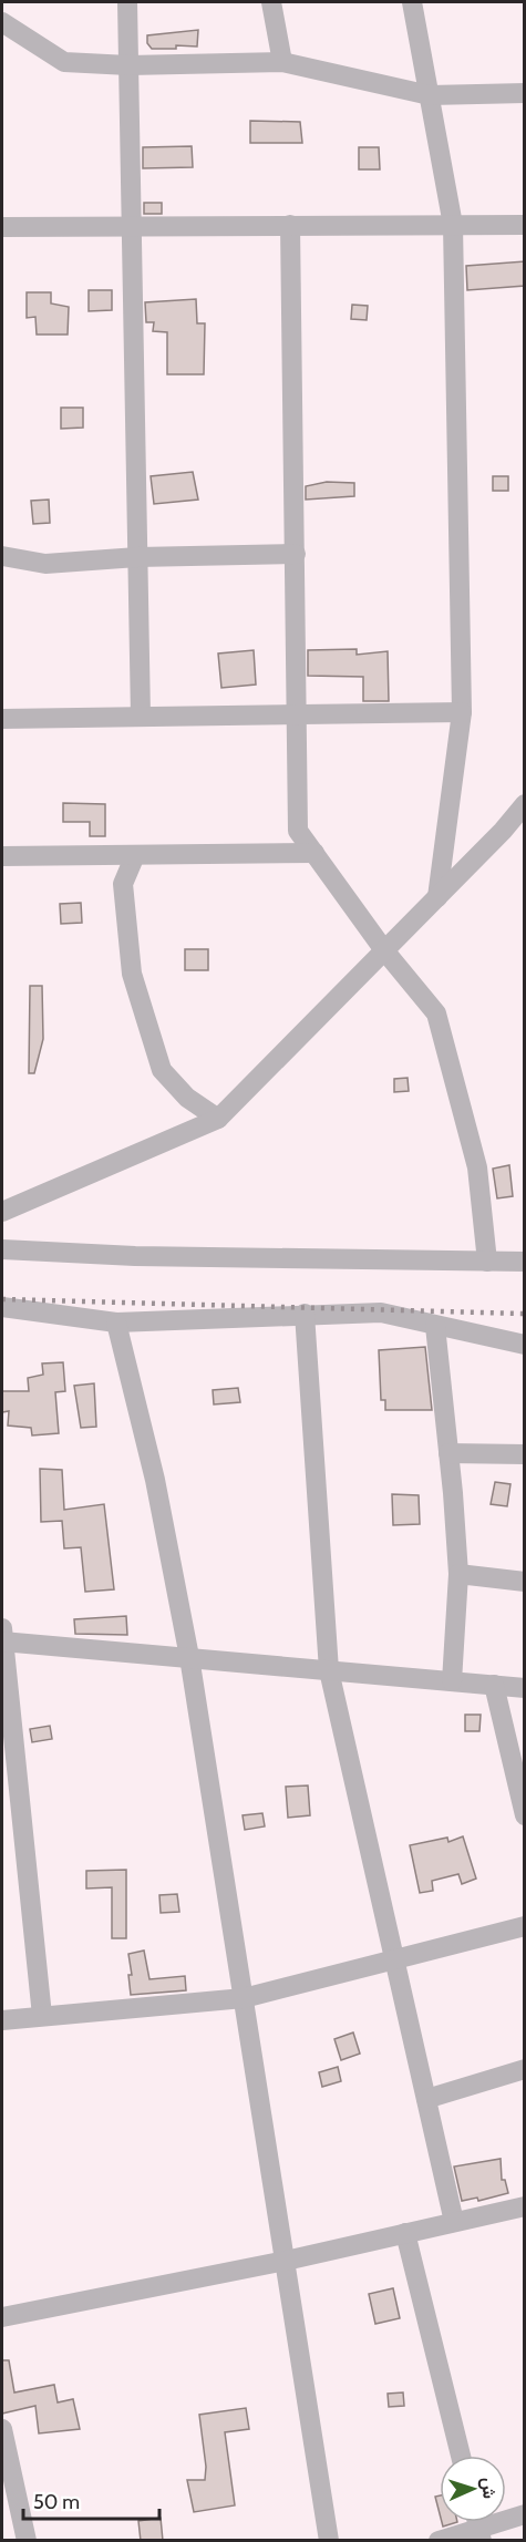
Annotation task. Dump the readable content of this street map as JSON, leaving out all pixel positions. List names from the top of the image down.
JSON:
{
  "scale_bar": "50 m",
  "north": "right"
}
